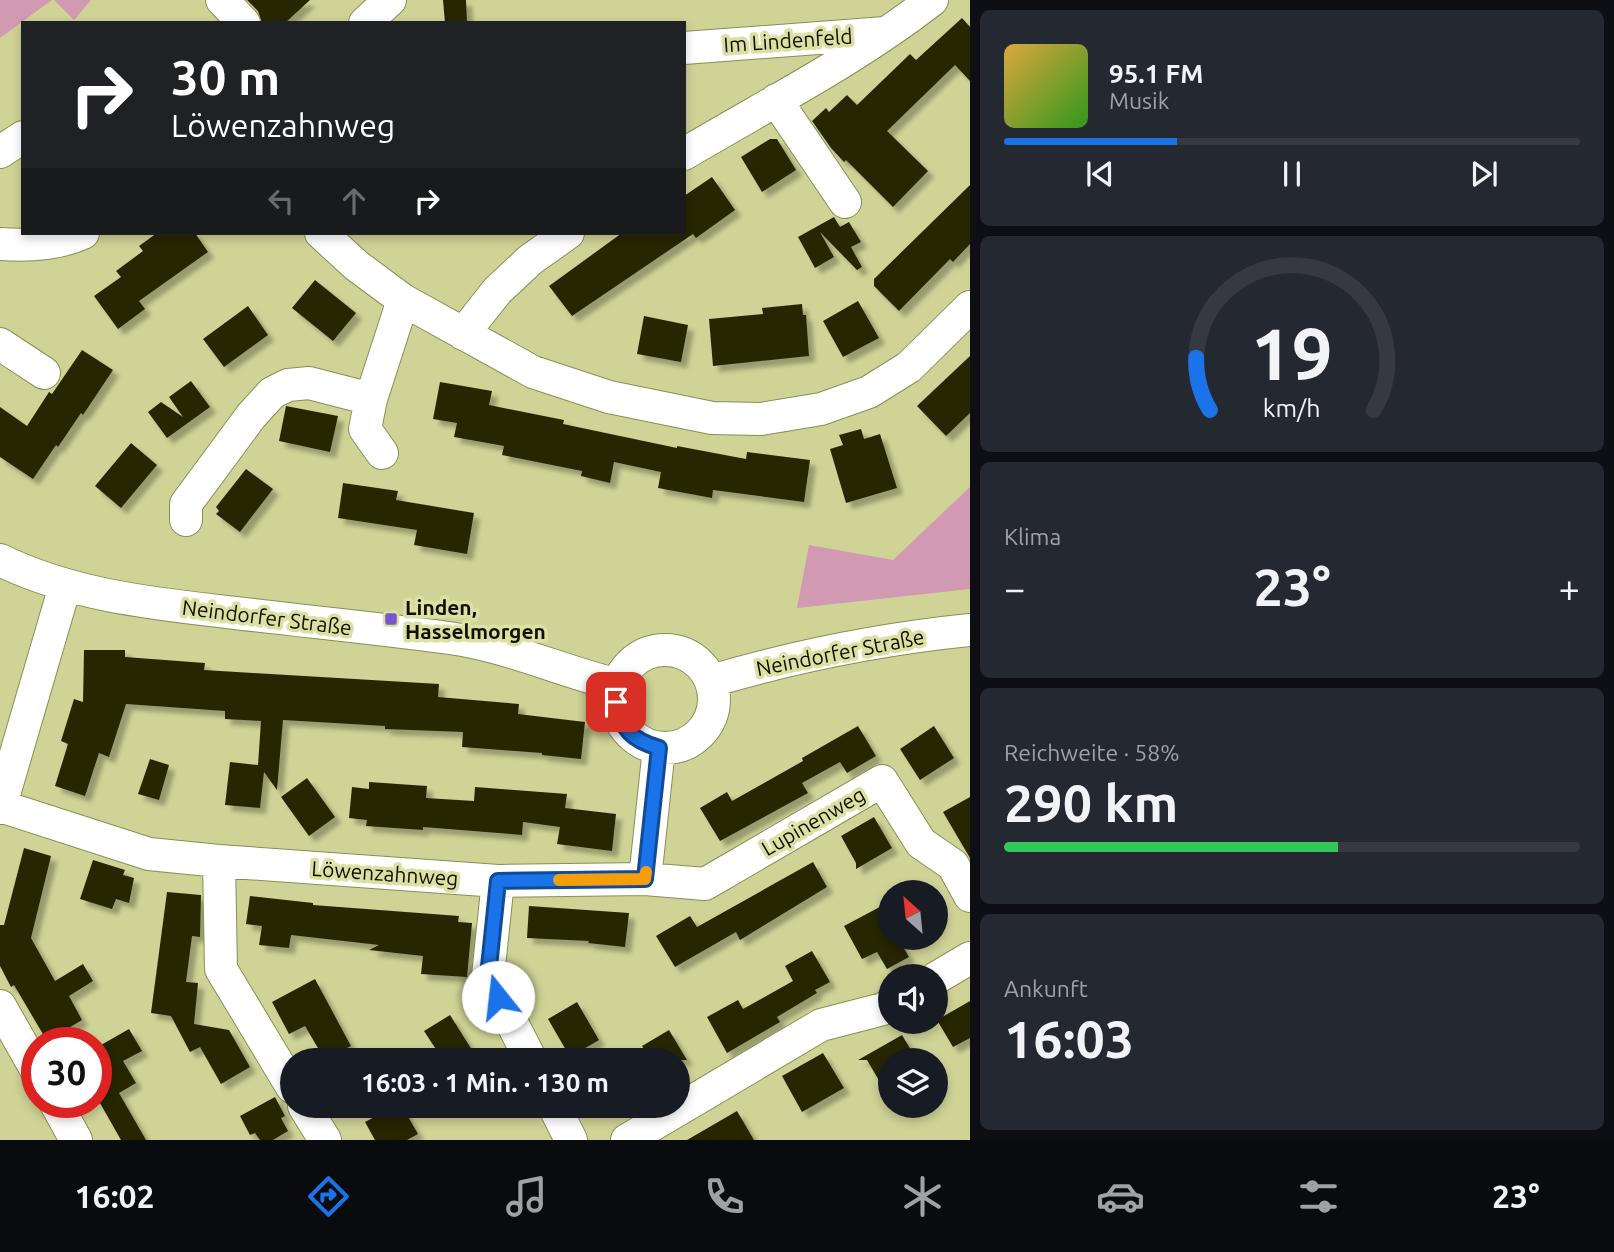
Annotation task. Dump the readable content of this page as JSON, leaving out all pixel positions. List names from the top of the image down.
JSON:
{
  "streets": {
    "street": [
      "Im Lindenfeld",
      "Neindorfer Straße",
      "Lupinenweg",
      "Löwenzahnweg"
    ]
  },
  "crossings": [
    ["Lupinenweg", "Löwenzahnweg"]
  ],
  "places": {
    "transit": ["Linden, Hasselmorgen"]
  },
  "north": "top left",
  "page": {
    "turn": ["30 m", "Löwenzahnweg"],
    "song": ["95.1 FM", "Musik"],
    "tile": [
      "Klima",
      ["Reichweite · 58%", "290 km"],
      ["Ankunft", "16:03"]
    ],
    "heat": ["−", "23°", "+"],
    "limit": "30",
    "trip": "16:03 · 1 Min. · 130 m",
    "tabs": ["16:02", "23°"],
    "gauge": ["19", "km/h"]
  }
}
